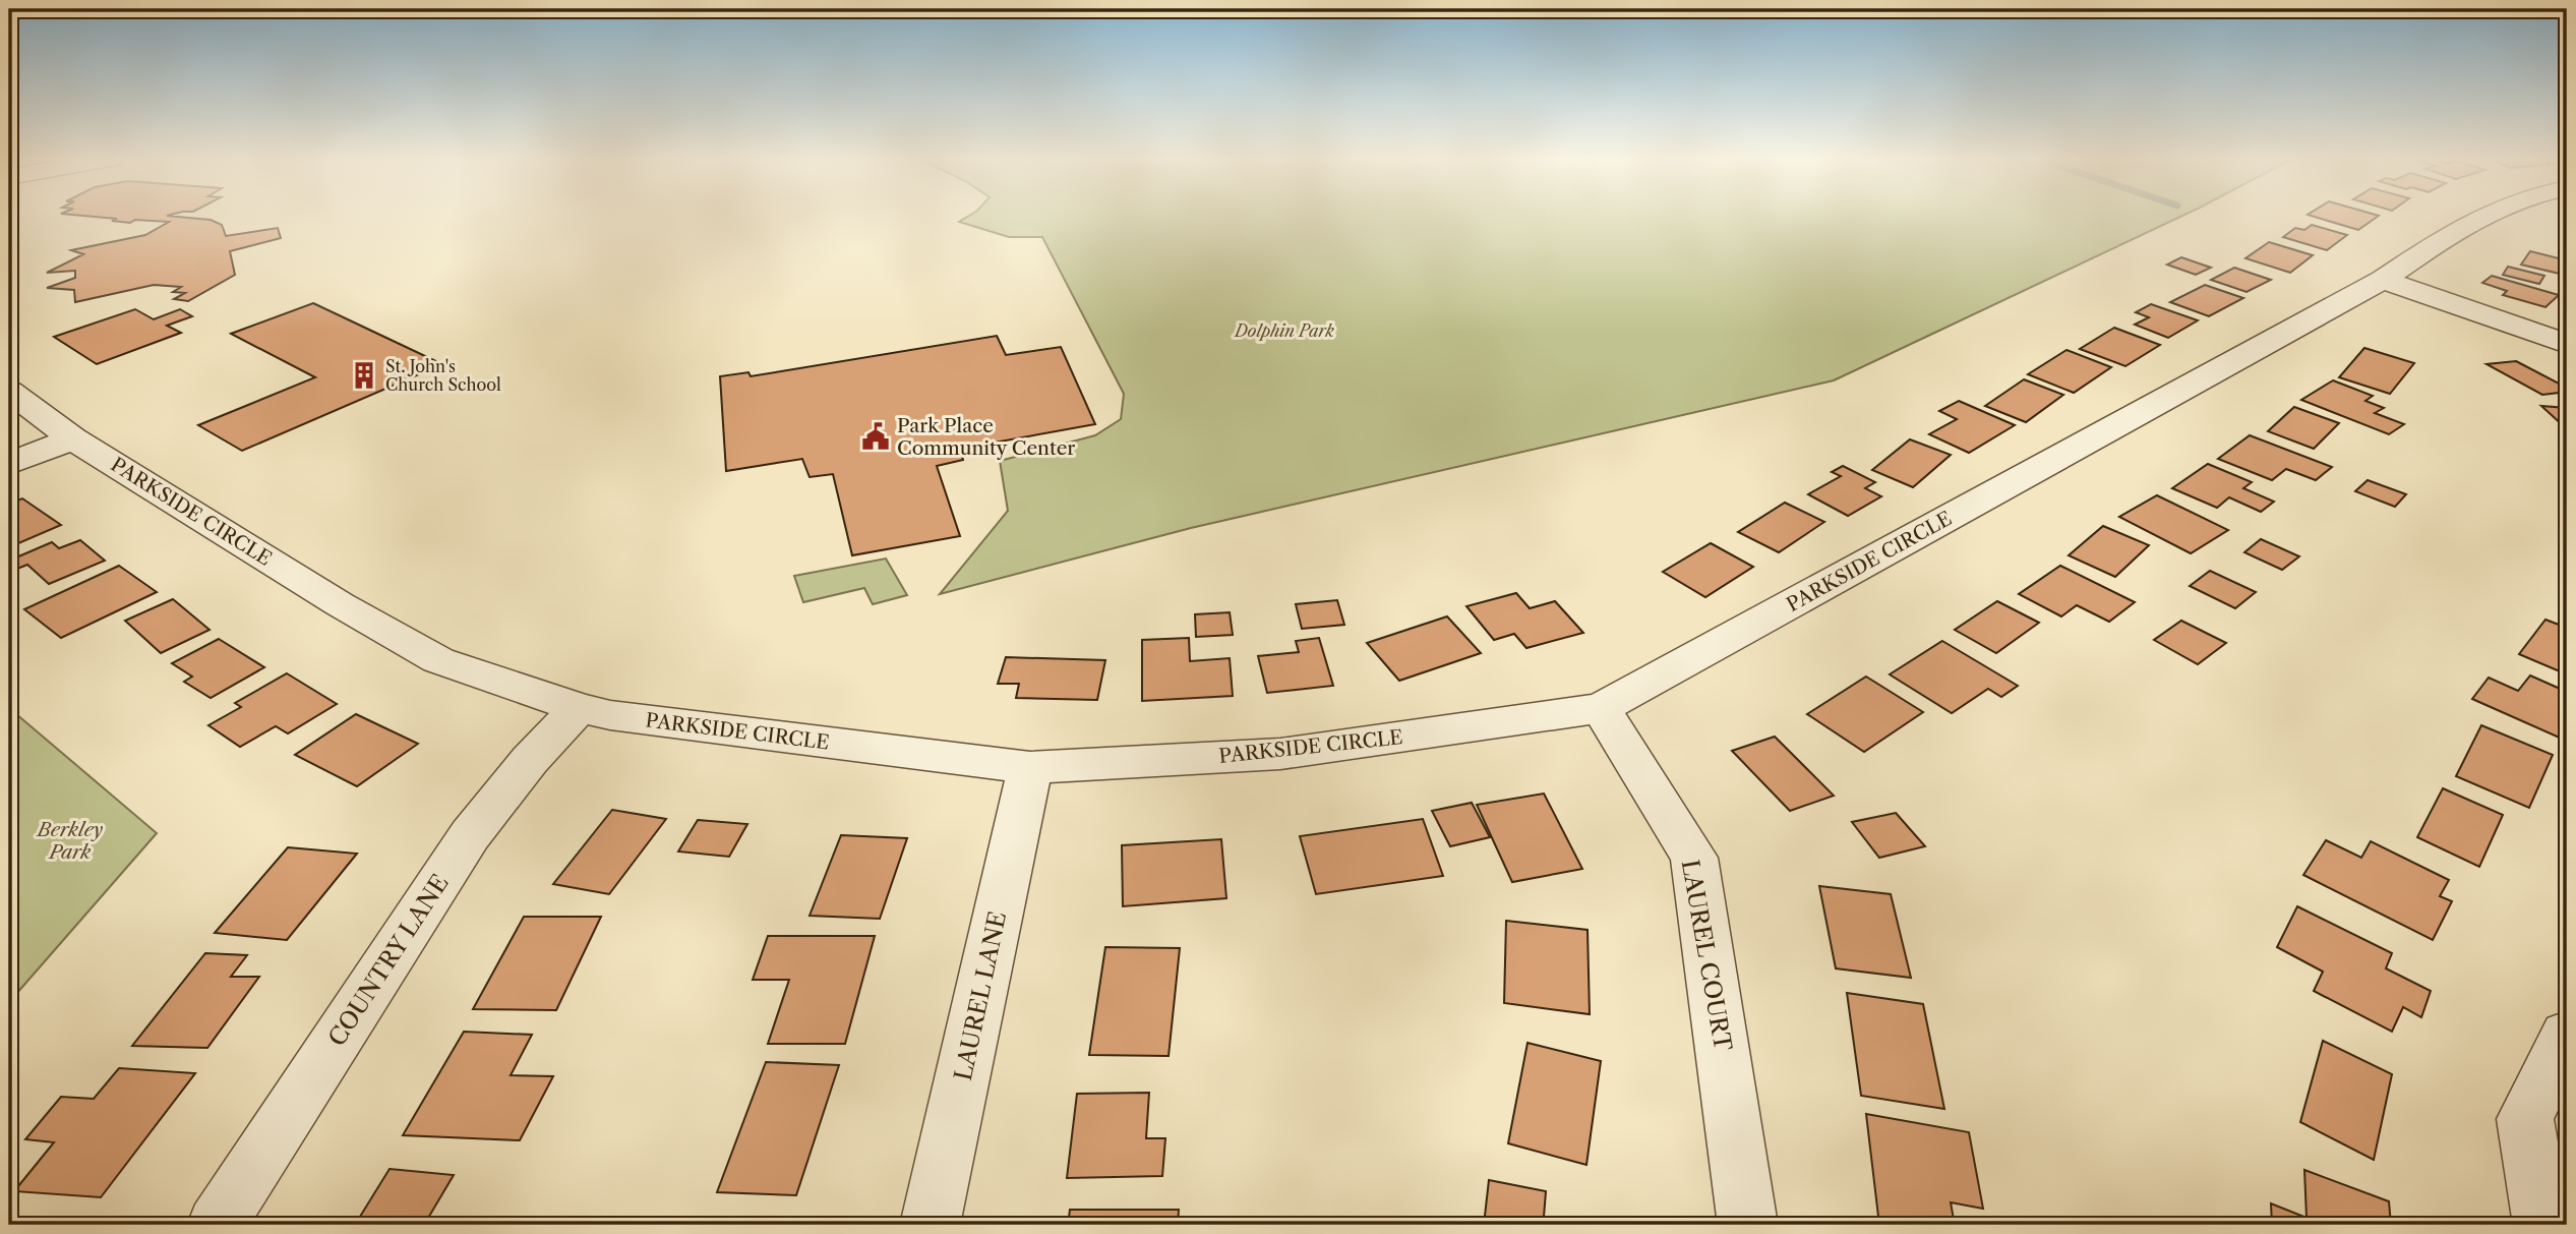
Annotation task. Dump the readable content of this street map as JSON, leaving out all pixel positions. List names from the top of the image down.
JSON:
{
  "streets": {
    "street": [
      "PARKSIDE CIRCLE",
      "LAUREL COURT",
      "COUNTRY LANE",
      "LAUREL LANE"
    ]
  },
  "crossings": [
    ["PARKSIDE CIRCLE", "LAUREL COURT"],
    ["PARKSIDE CIRCLE", "COUNTRY LANE"],
    ["PARKSIDE CIRCLE", "LAUREL LANE"]
  ],
  "parks": ["Dolphin Park", "Berkley Park"],
  "places": {
    "building": ["St. John's Church School"],
    "public building": ["Park Place Community Center"]
  }
}
